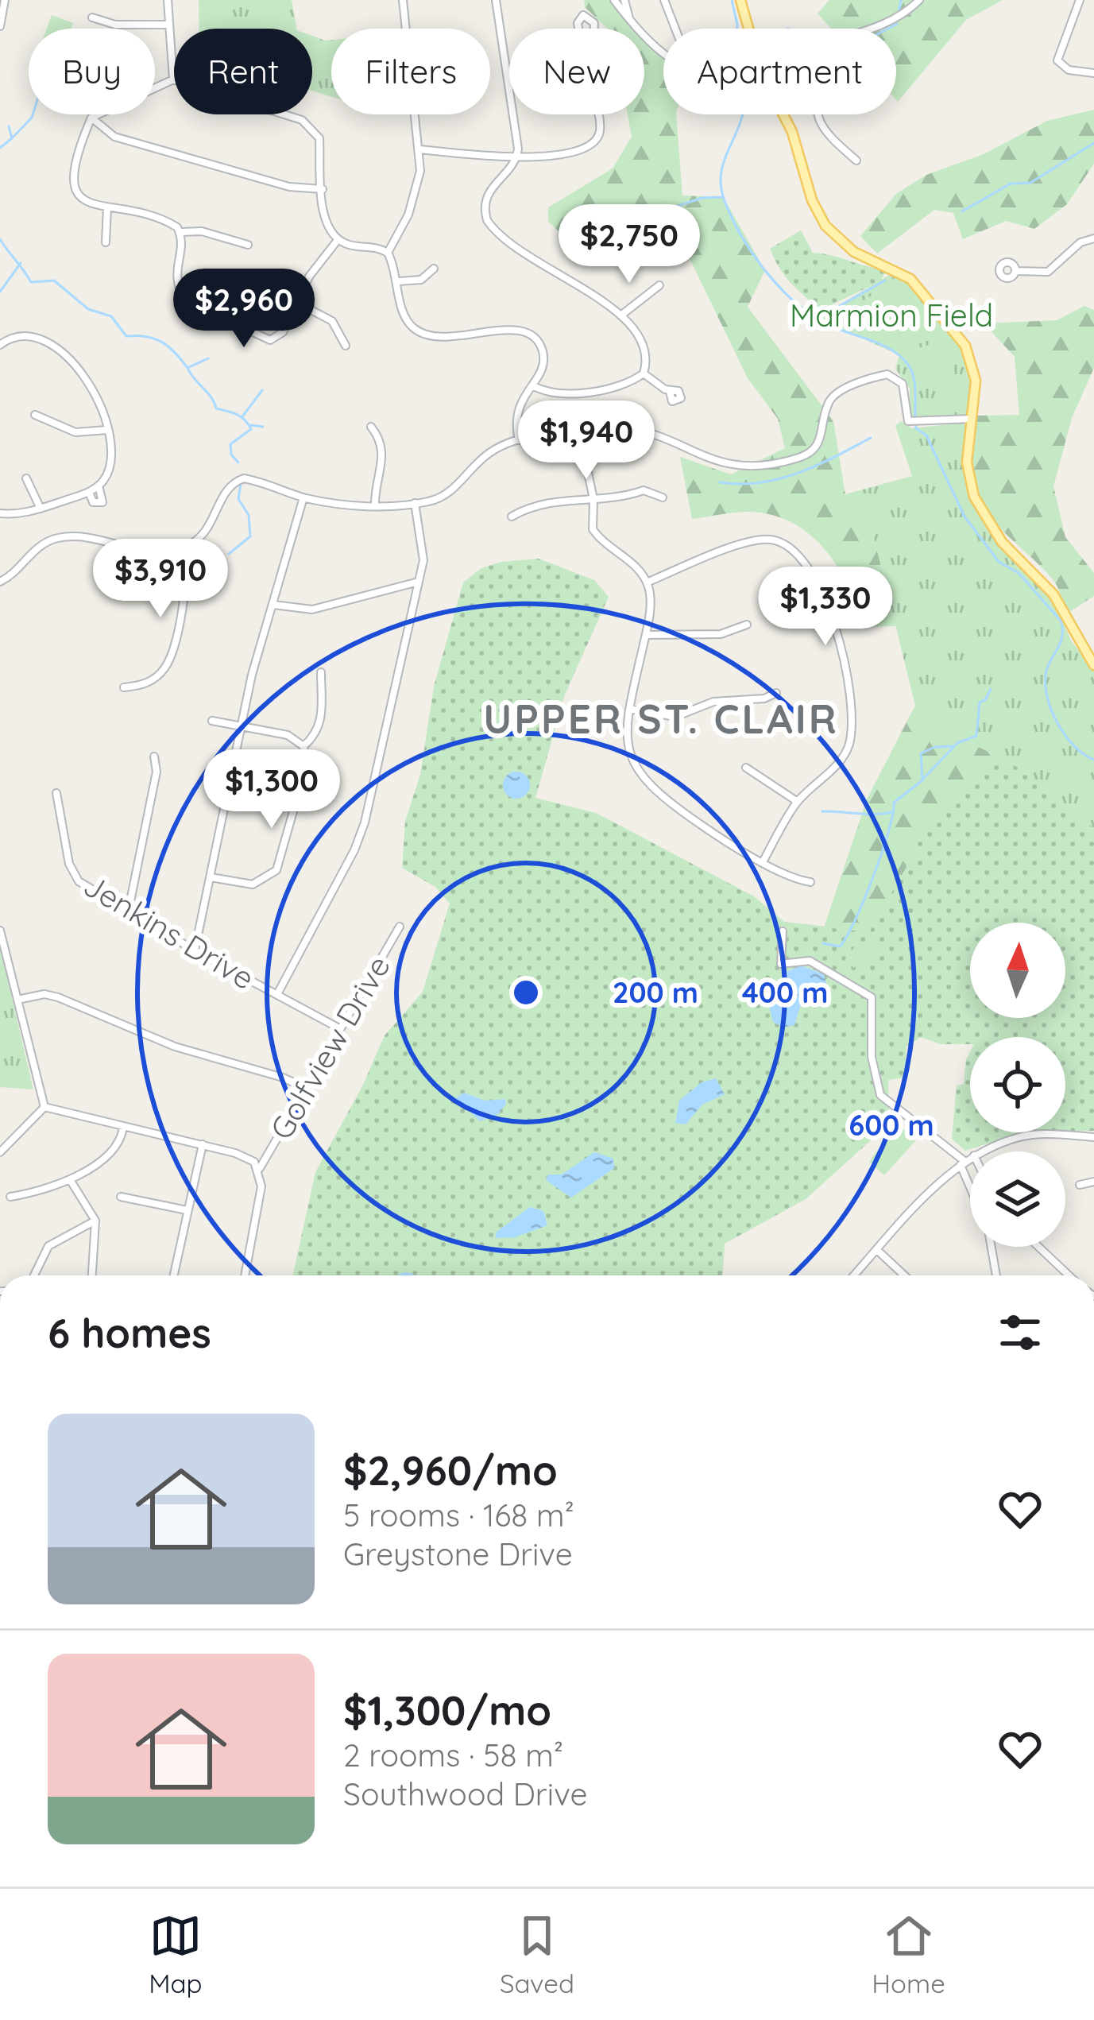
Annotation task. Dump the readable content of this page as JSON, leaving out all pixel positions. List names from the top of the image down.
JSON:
{
  "streets": {
    "street": ["Jenkins Drive", "Golfview Drive"]
  },
  "crossings": [
    ["Jenkins Drive", "Golfview Drive"]
  ],
  "districts": ["UPPER ST. CLAIR"],
  "parks": ["Marmion Field"],
  "north": "top",
  "page": {
    "chip": [
      "Buy",
      "Rent",
      "Filters",
      "New",
      "Apartment"
    ],
    "price": [
      "$2,750",
      "$2,960",
      "$1,940",
      "$3,910",
      "$1,330",
      "$1,300"
    ],
    "heading": "6 homes",
    "list": [
      {
        "name": "$2,960/mo",
        "note": "5 rooms · 168 m² · Greystone Drive"
      },
      {
        "name": "$1,300/mo",
        "note": "2 rooms · 58 m² · Southwood Drive"
      }
    ],
    "tabs": ["Map", "Saved", "Home"]
  },
  "rings": ["200 m", "400 m", "600 m"]
}
